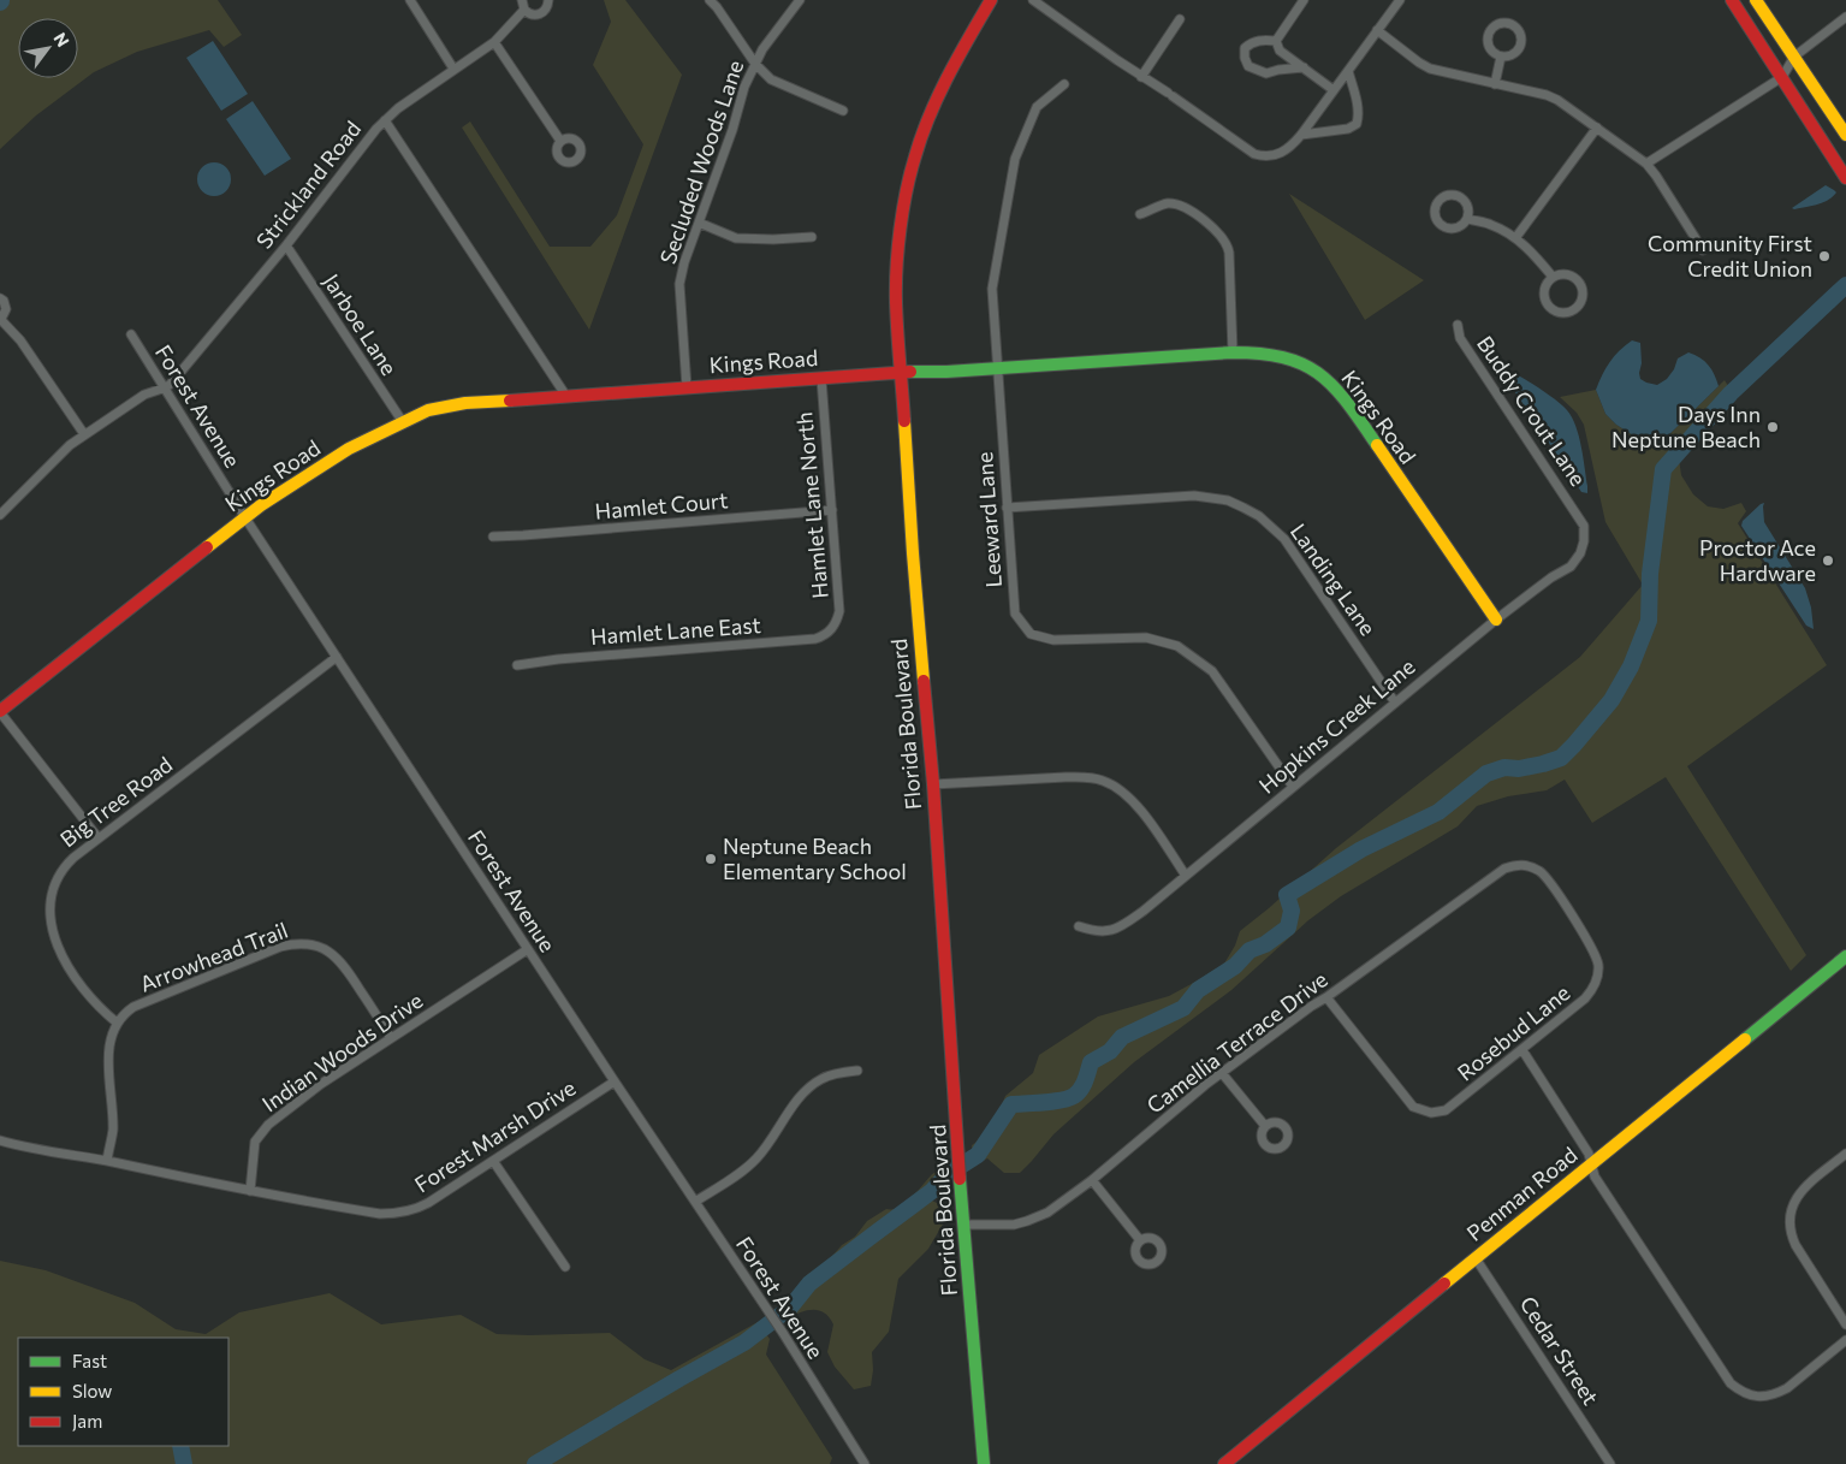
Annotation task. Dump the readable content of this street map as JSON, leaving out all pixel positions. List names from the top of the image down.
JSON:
{
  "streets": {
    "main road": ["Kings Road", "Florida Boulevard", "Penman Road"],
    "street": [
      "Secluded Woods Lane",
      "Strickland Road",
      "Jarboe Lane",
      "Forest Avenue",
      "Buddy Crout Lane",
      "Hamlet Lane North",
      "Hamlet Court",
      "Leeward Lane",
      "Landing Lane",
      "Hamlet Lane East",
      "Hopkins Creek Lane",
      "Big Tree Road",
      "Arrowhead Trail",
      "Rosebud Lane",
      "Camellia Terrace Drive",
      "Indian Woods Drive",
      "Forest Marsh Drive",
      "Cedar Street"
    ]
  },
  "crossings": [
    ["Secluded Woods Lane", "Kings Road"],
    ["Strickland Road", "Jarboe Lane"],
    ["Strickland Road", "Kings Road"],
    ["Strickland Road", "Forest Avenue"],
    ["Jarboe Lane", "Kings Road"],
    ["Kings Road", "Forest Avenue"],
    ["Kings Road", "Hamlet Lane North"],
    ["Kings Road", "Leeward Lane"],
    ["Kings Road", "Florida Boulevard"],
    ["Kings Road", "Hopkins Creek Lane"],
    ["Forest Avenue", "Big Tree Road"],
    ["Forest Avenue", "Indian Woods Drive"],
    ["Forest Avenue", "Forest Marsh Drive"],
    ["Buddy Crout Lane", "Hopkins Creek Lane"],
    ["Hamlet Lane North", "Hamlet Court"],
    ["Hamlet Lane North", "Hamlet Lane East"],
    ["Leeward Lane", "Landing Lane"],
    ["Leeward Lane", "Hopkins Creek Lane"],
    ["Landing Lane", "Hopkins Creek Lane"],
    ["Florida Boulevard", "Camellia Terrace Drive"],
    ["Big Tree Road", "Arrowhead Trail"],
    ["Arrowhead Trail", "Indian Woods Drive"],
    ["Rosebud Lane", "Camellia Terrace Drive"],
    ["Indian Woods Drive", "Forest Marsh Drive"],
    ["Penman Road", "Cedar Street"]
  ],
  "places": [
    "Community First Credit Union",
    "Days Inn Neptune Beach",
    "Proctor Ace Hardware",
    "Neptune Beach Elementary School"
  ],
  "legend": ["Fast", "Slow", "Jam"],
  "north": "top right"
}
